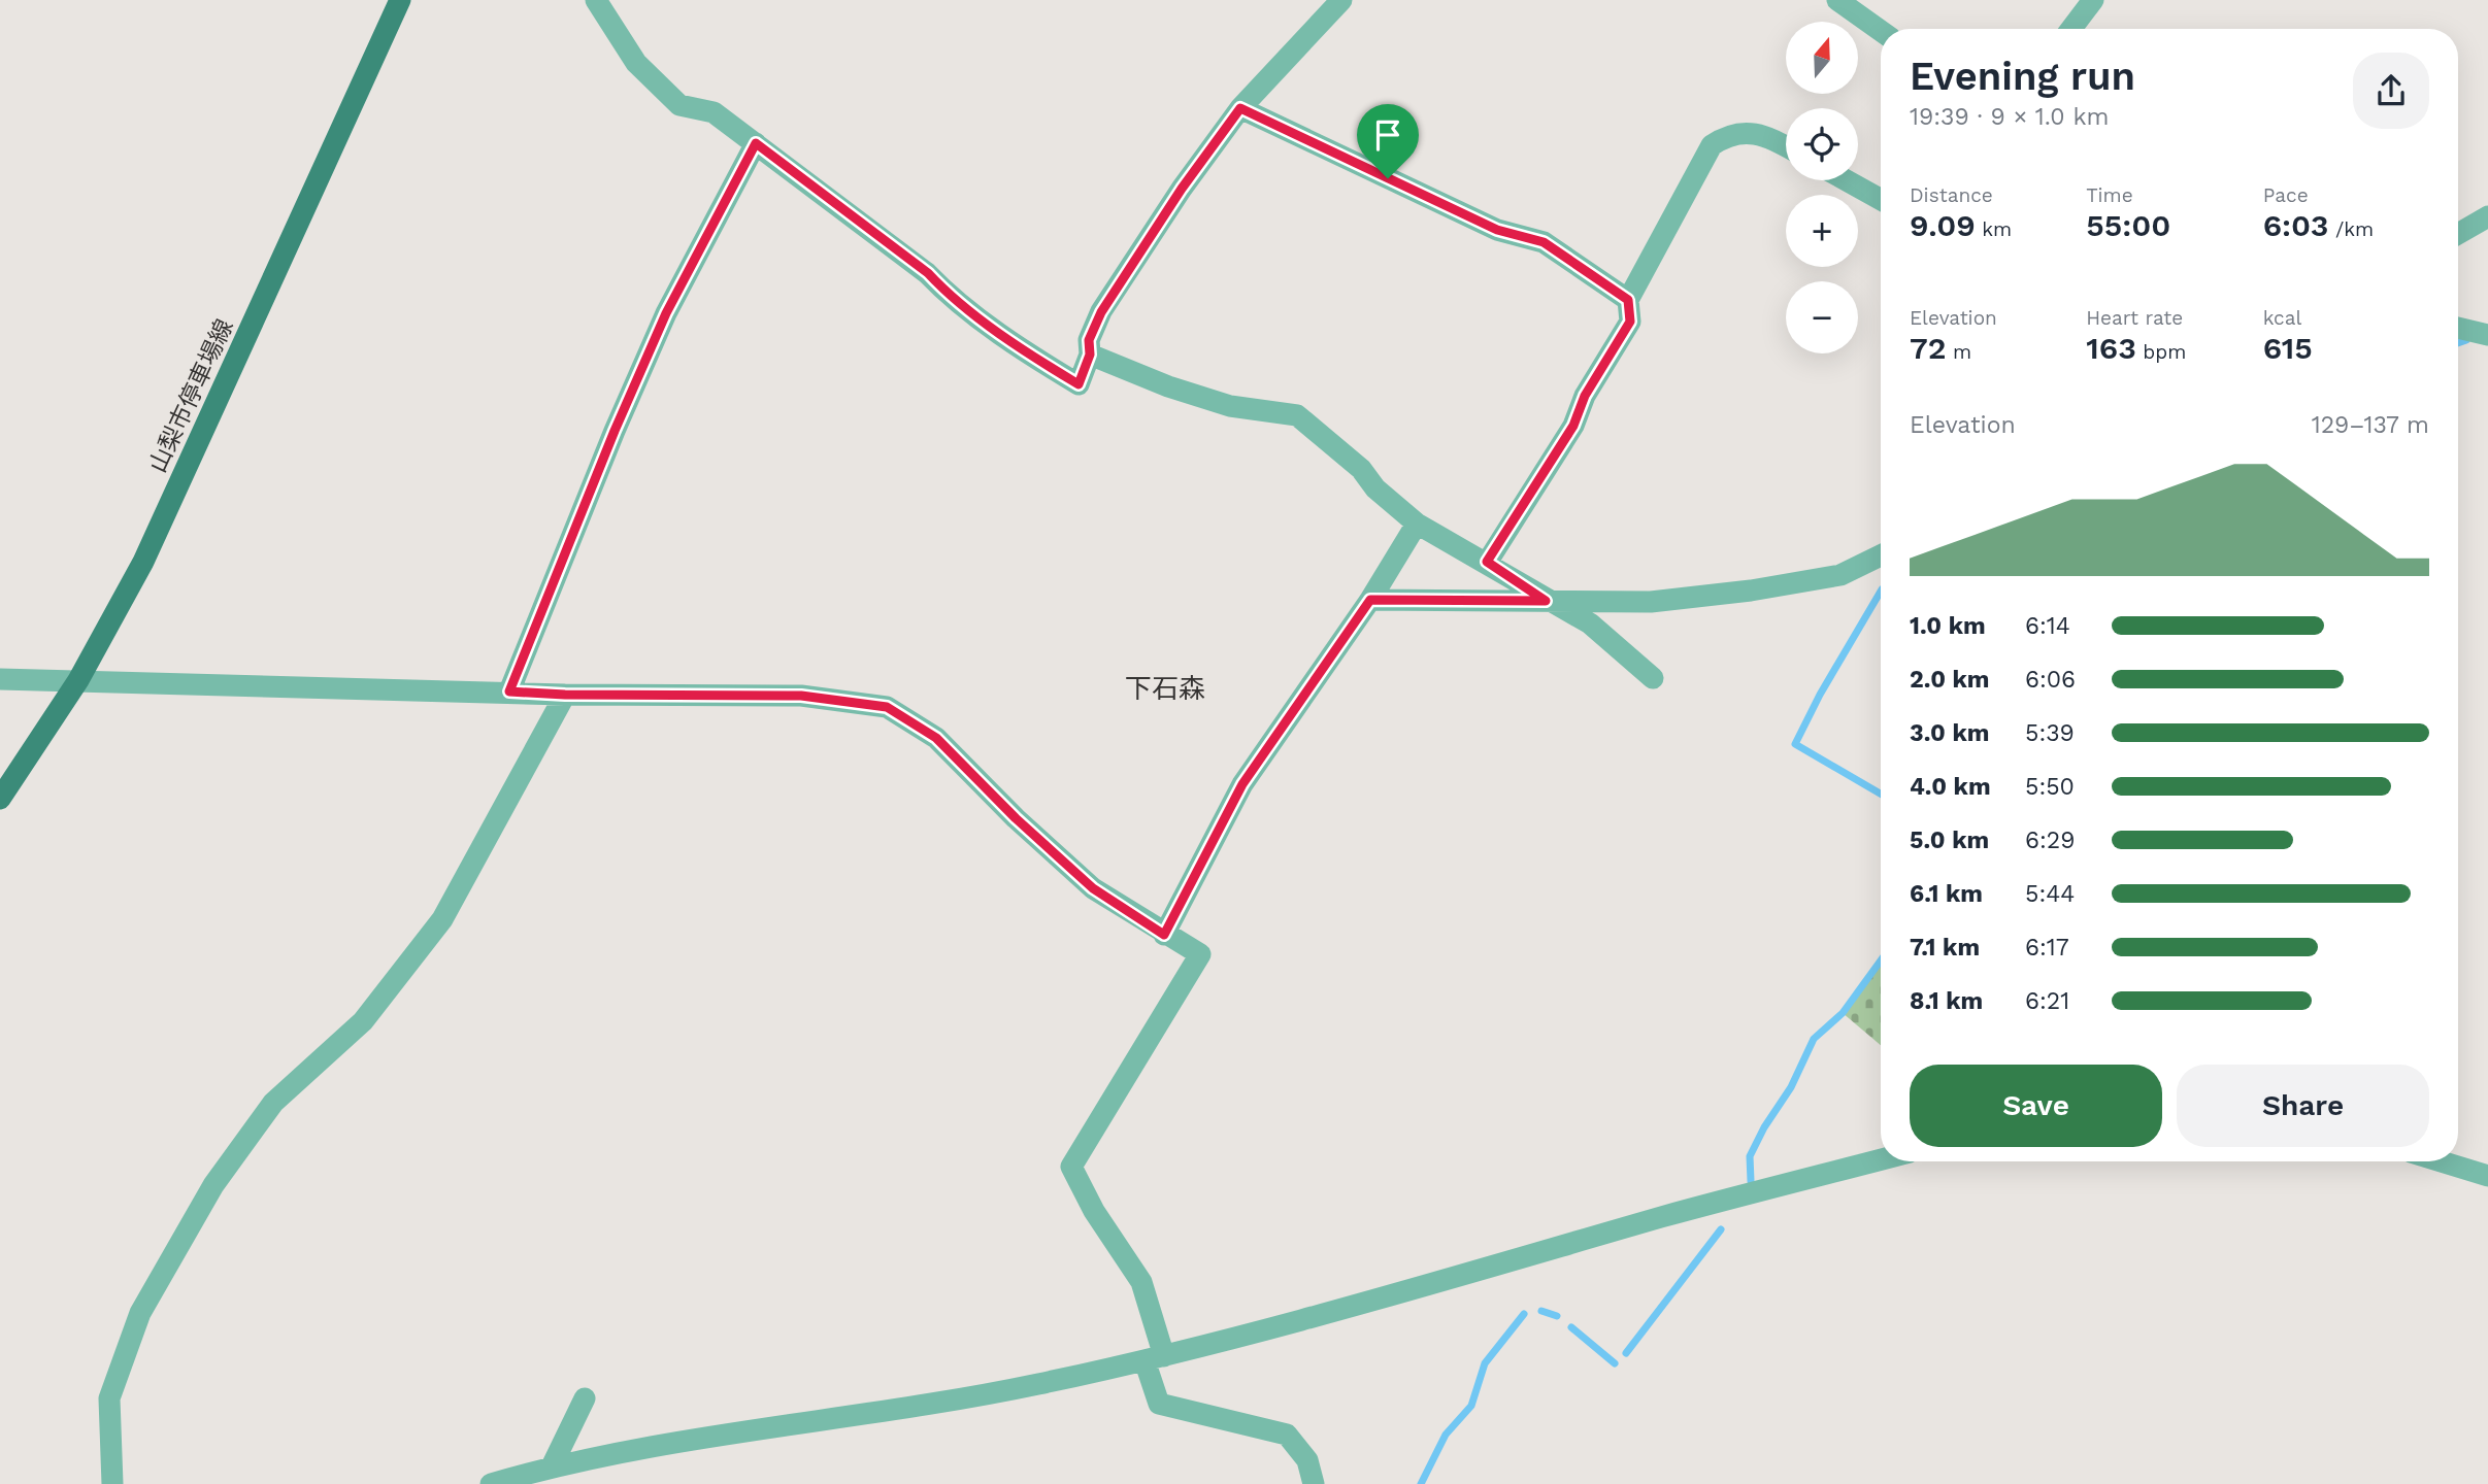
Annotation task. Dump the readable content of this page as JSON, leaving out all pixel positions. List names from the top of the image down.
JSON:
{
  "streets": {
    "main road": ["山梨市停車場線"]
  },
  "districts": ["下石森"],
  "north": "top",
  "page": {
    "map_buttons": ["+", "−"],
    "heading": ["Evening run", "19:39 · 9 × 1.0 km"],
    "stats": [
      ["Distance", "9.09 km"],
      ["Time", "55:00"],
      ["Pace", "6:03 /km"],
      ["Elevation", "72 m"],
      ["Heart rate", "163 bpm"],
      ["kcal", "615"]
    ],
    "chart": ["Elevation", "129–137 m"],
    "list": [
      {
        "name": "1.0 km",
        "note": "6:14"
      },
      {
        "name": "2.0 km",
        "note": "6:06"
      },
      {
        "name": "3.0 km",
        "note": "5:39"
      },
      {
        "name": "4.0 km",
        "note": "5:50"
      },
      {
        "name": "5.0 km",
        "note": "6:29"
      },
      {
        "name": "6.1 km",
        "note": "5:44"
      },
      {
        "name": "7.1 km",
        "note": "6:17"
      },
      {
        "name": "8.1 km",
        "note": "6:21"
      }
    ],
    "buttons": ["Save", "Share"]
  }
}
